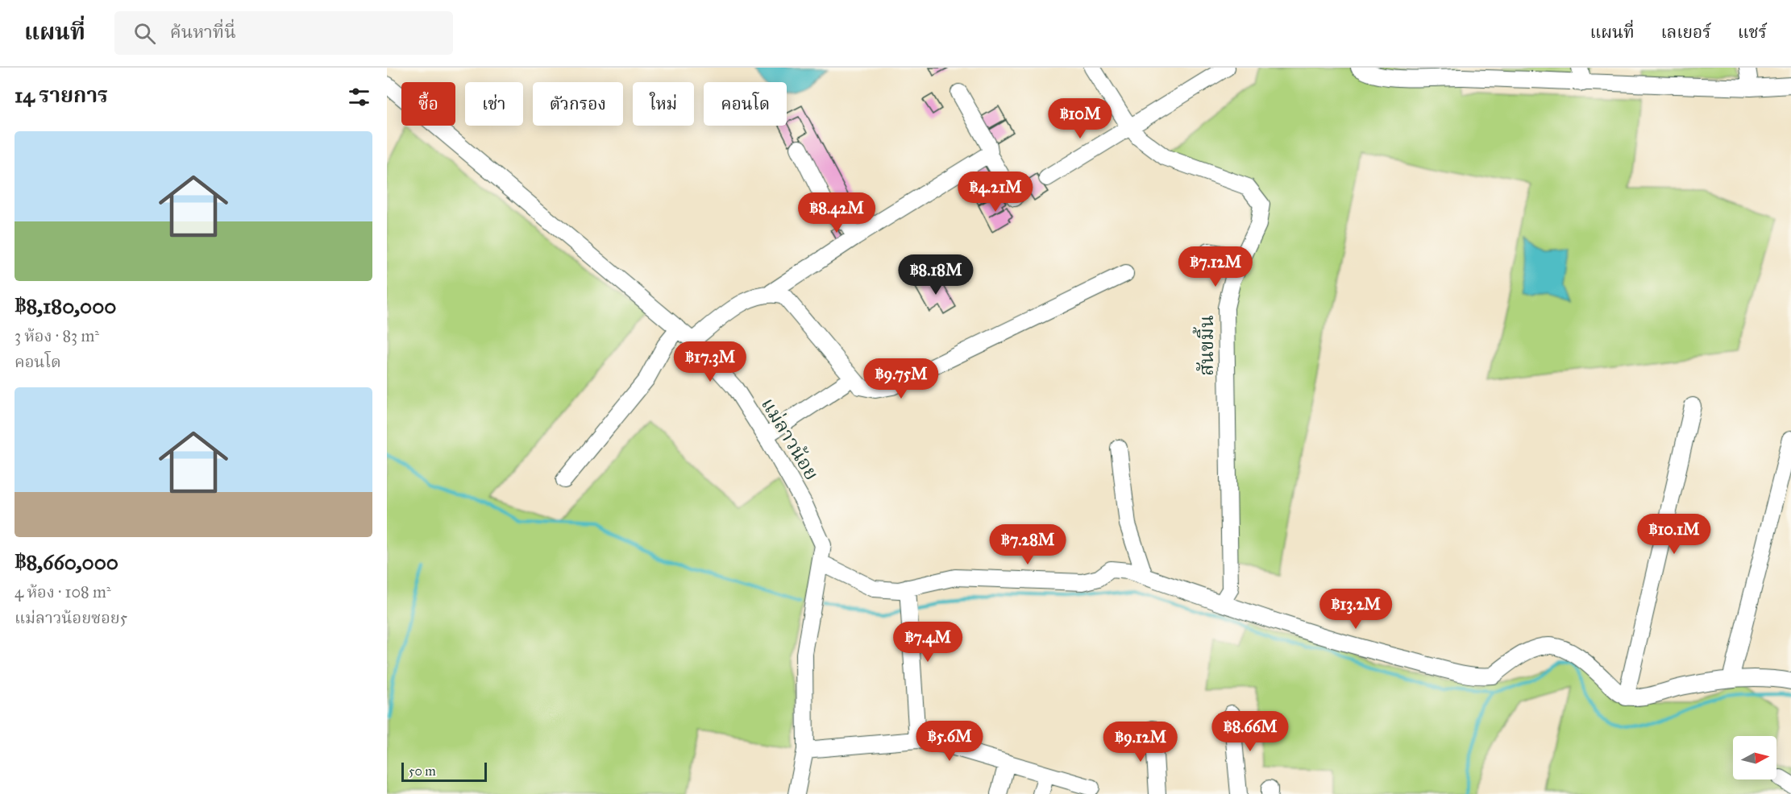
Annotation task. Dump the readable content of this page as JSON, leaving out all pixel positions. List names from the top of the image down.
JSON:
{
  "streets": {
    "street": ["สันขมิ้น", "แม่ลาวน้อย"]
  },
  "scale_bar": "50 m",
  "north": "right",
  "page": {
    "header": "แผนที่",
    "search": "ค้นหาที่นี่",
    "nav": ["แผนที่", "เลเยอร์", "แชร์"],
    "heading": "14 รายการ",
    "chip": [
      "ซื้อ",
      "เช่า",
      "ตัวกรอง",
      "ใหม่",
      "คอนโด"
    ],
    "price": [
      "฿10M",
      "฿4.21M",
      "฿8.42M",
      "฿7.12M",
      "฿8.18M",
      "฿17.3M",
      "฿9.75M",
      "฿10.1M",
      "฿7.28M",
      "฿13.2M",
      "฿7.4M",
      "฿8.66M",
      "฿5.6M",
      "฿9.12M"
    ],
    "list": [
      {
        "name": "฿8,180,000",
        "note": "3 ห้อง · 83 m² · คอนโด"
      },
      {
        "name": "฿8,660,000",
        "note": "4 ห้อง · 108 m² · แม่ลาวน้อยซอย5"
      }
    ],
    "scale": "50 m"
  }
}
